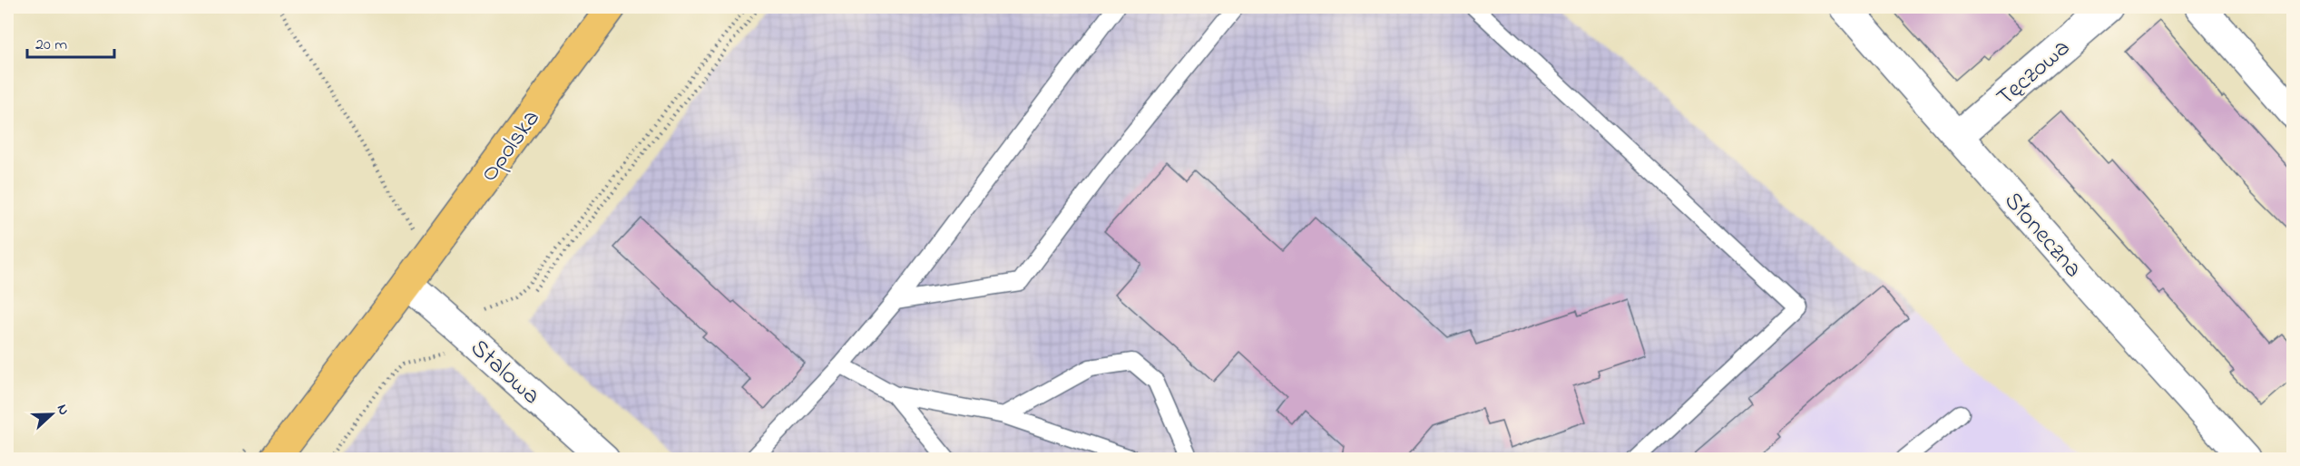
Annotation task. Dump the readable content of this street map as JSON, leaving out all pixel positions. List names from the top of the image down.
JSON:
{
  "streets": {
    "main road": ["Opolska"],
    "street": ["Tęczowa", "Słoneczna", "Stalowa"]
  },
  "crossings": [
    ["Tęczowa", "Słoneczna"],
    ["Opolska", "Stalowa"]
  ],
  "scale_bar": "20 m",
  "north": "right"
}
